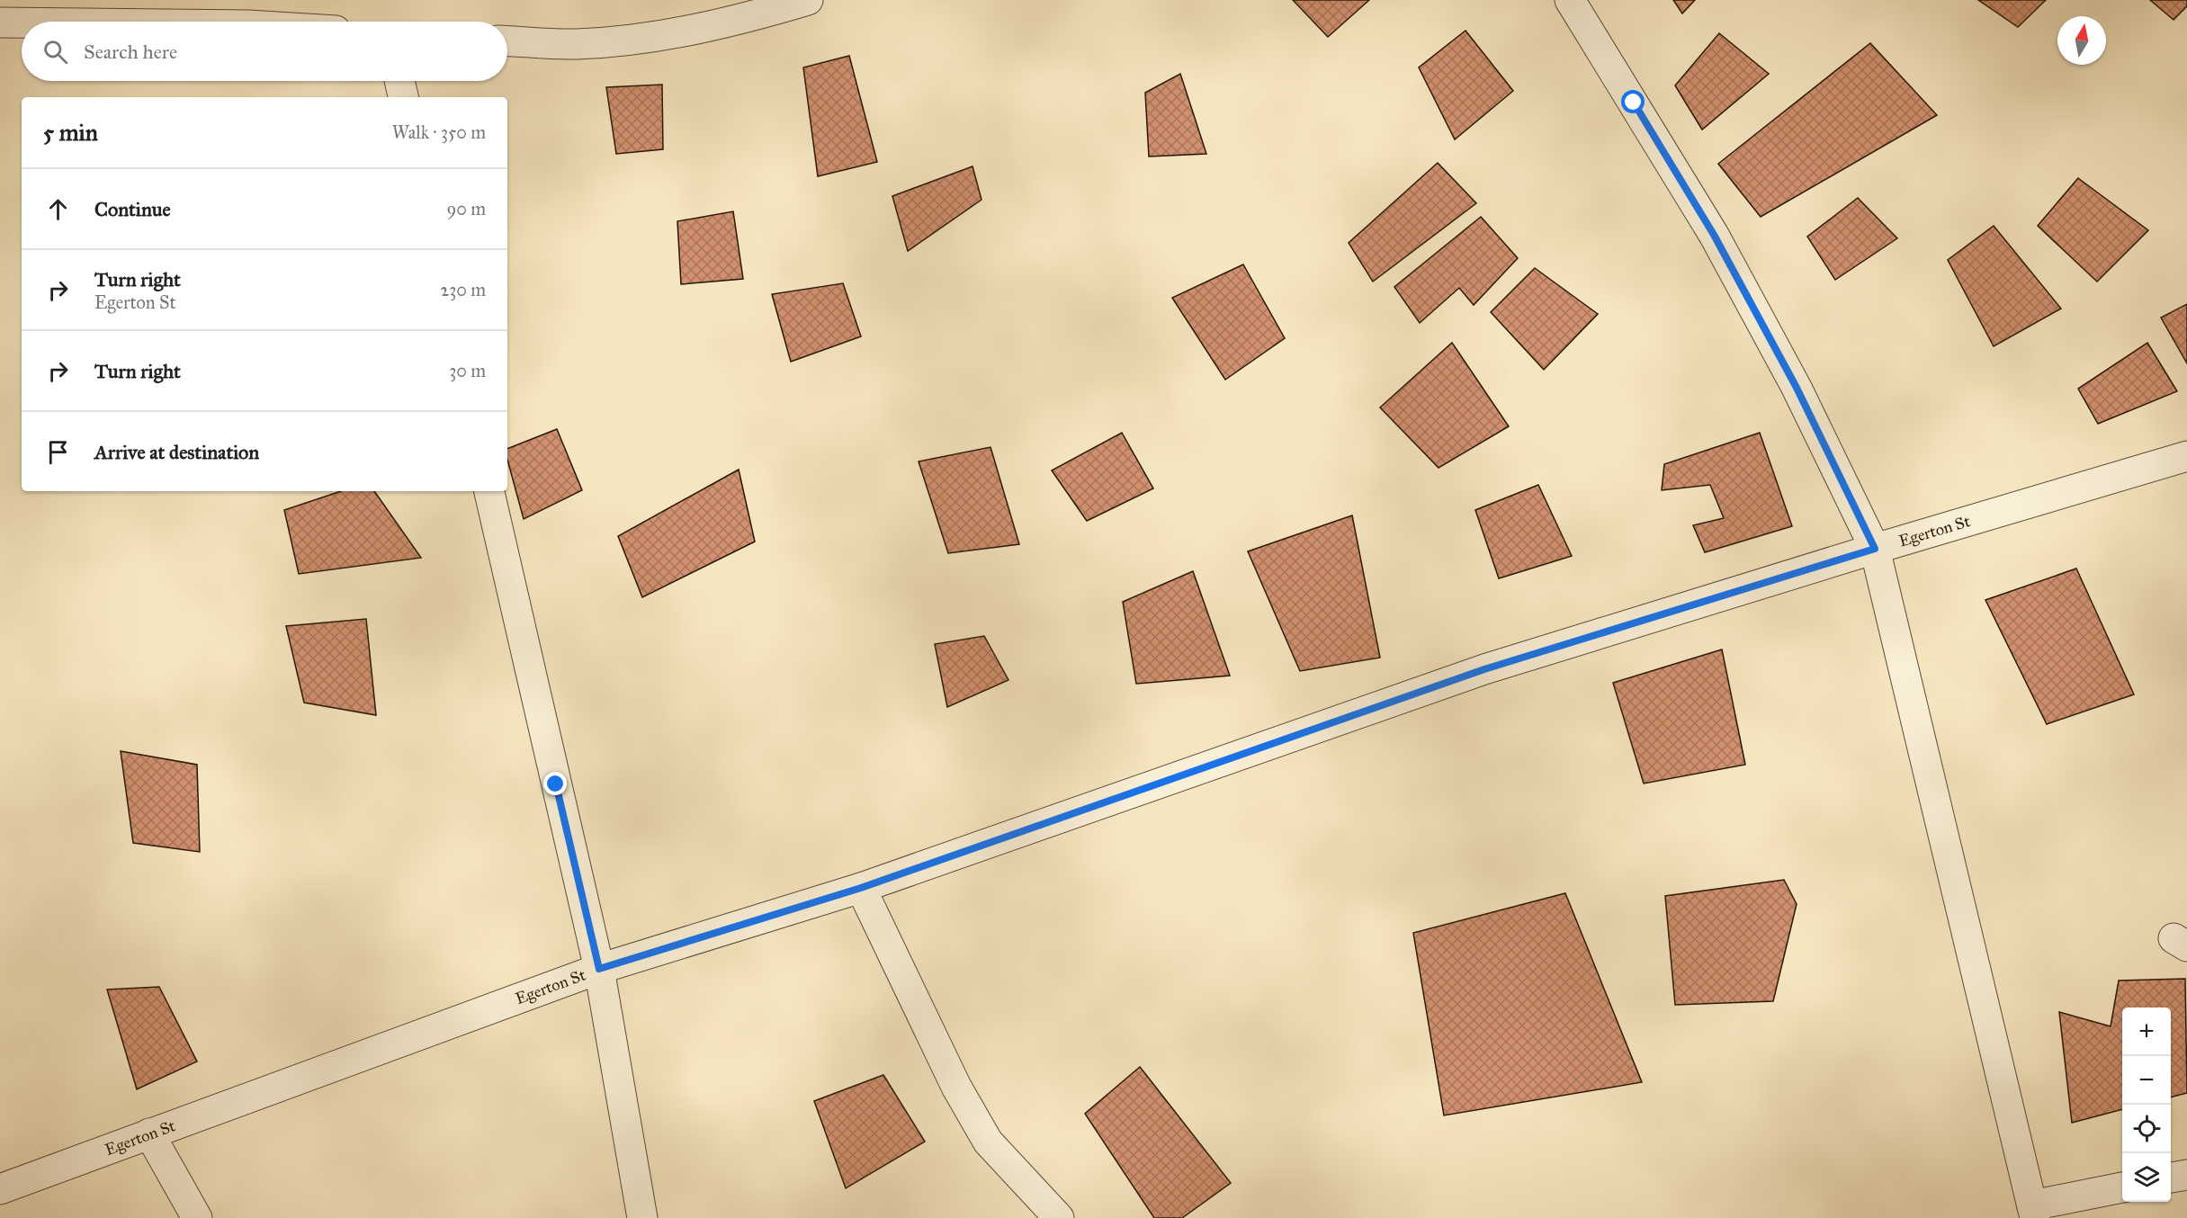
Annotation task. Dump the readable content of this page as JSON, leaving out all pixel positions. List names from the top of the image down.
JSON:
{
  "streets": {
    "street": ["Egerton St"]
  },
  "north": "top",
  "page": {
    "search": "Search here",
    "heading": ["5 min", "Walk · 350 m"],
    "list": [
      ["Continue", "90 m"],
      ["Turn right", "Egerton St", "230 m"],
      ["Turn right", "30 m"],
      "Arrive at destination"
    ],
    "map_buttons": ["+", "−"]
  }
}
